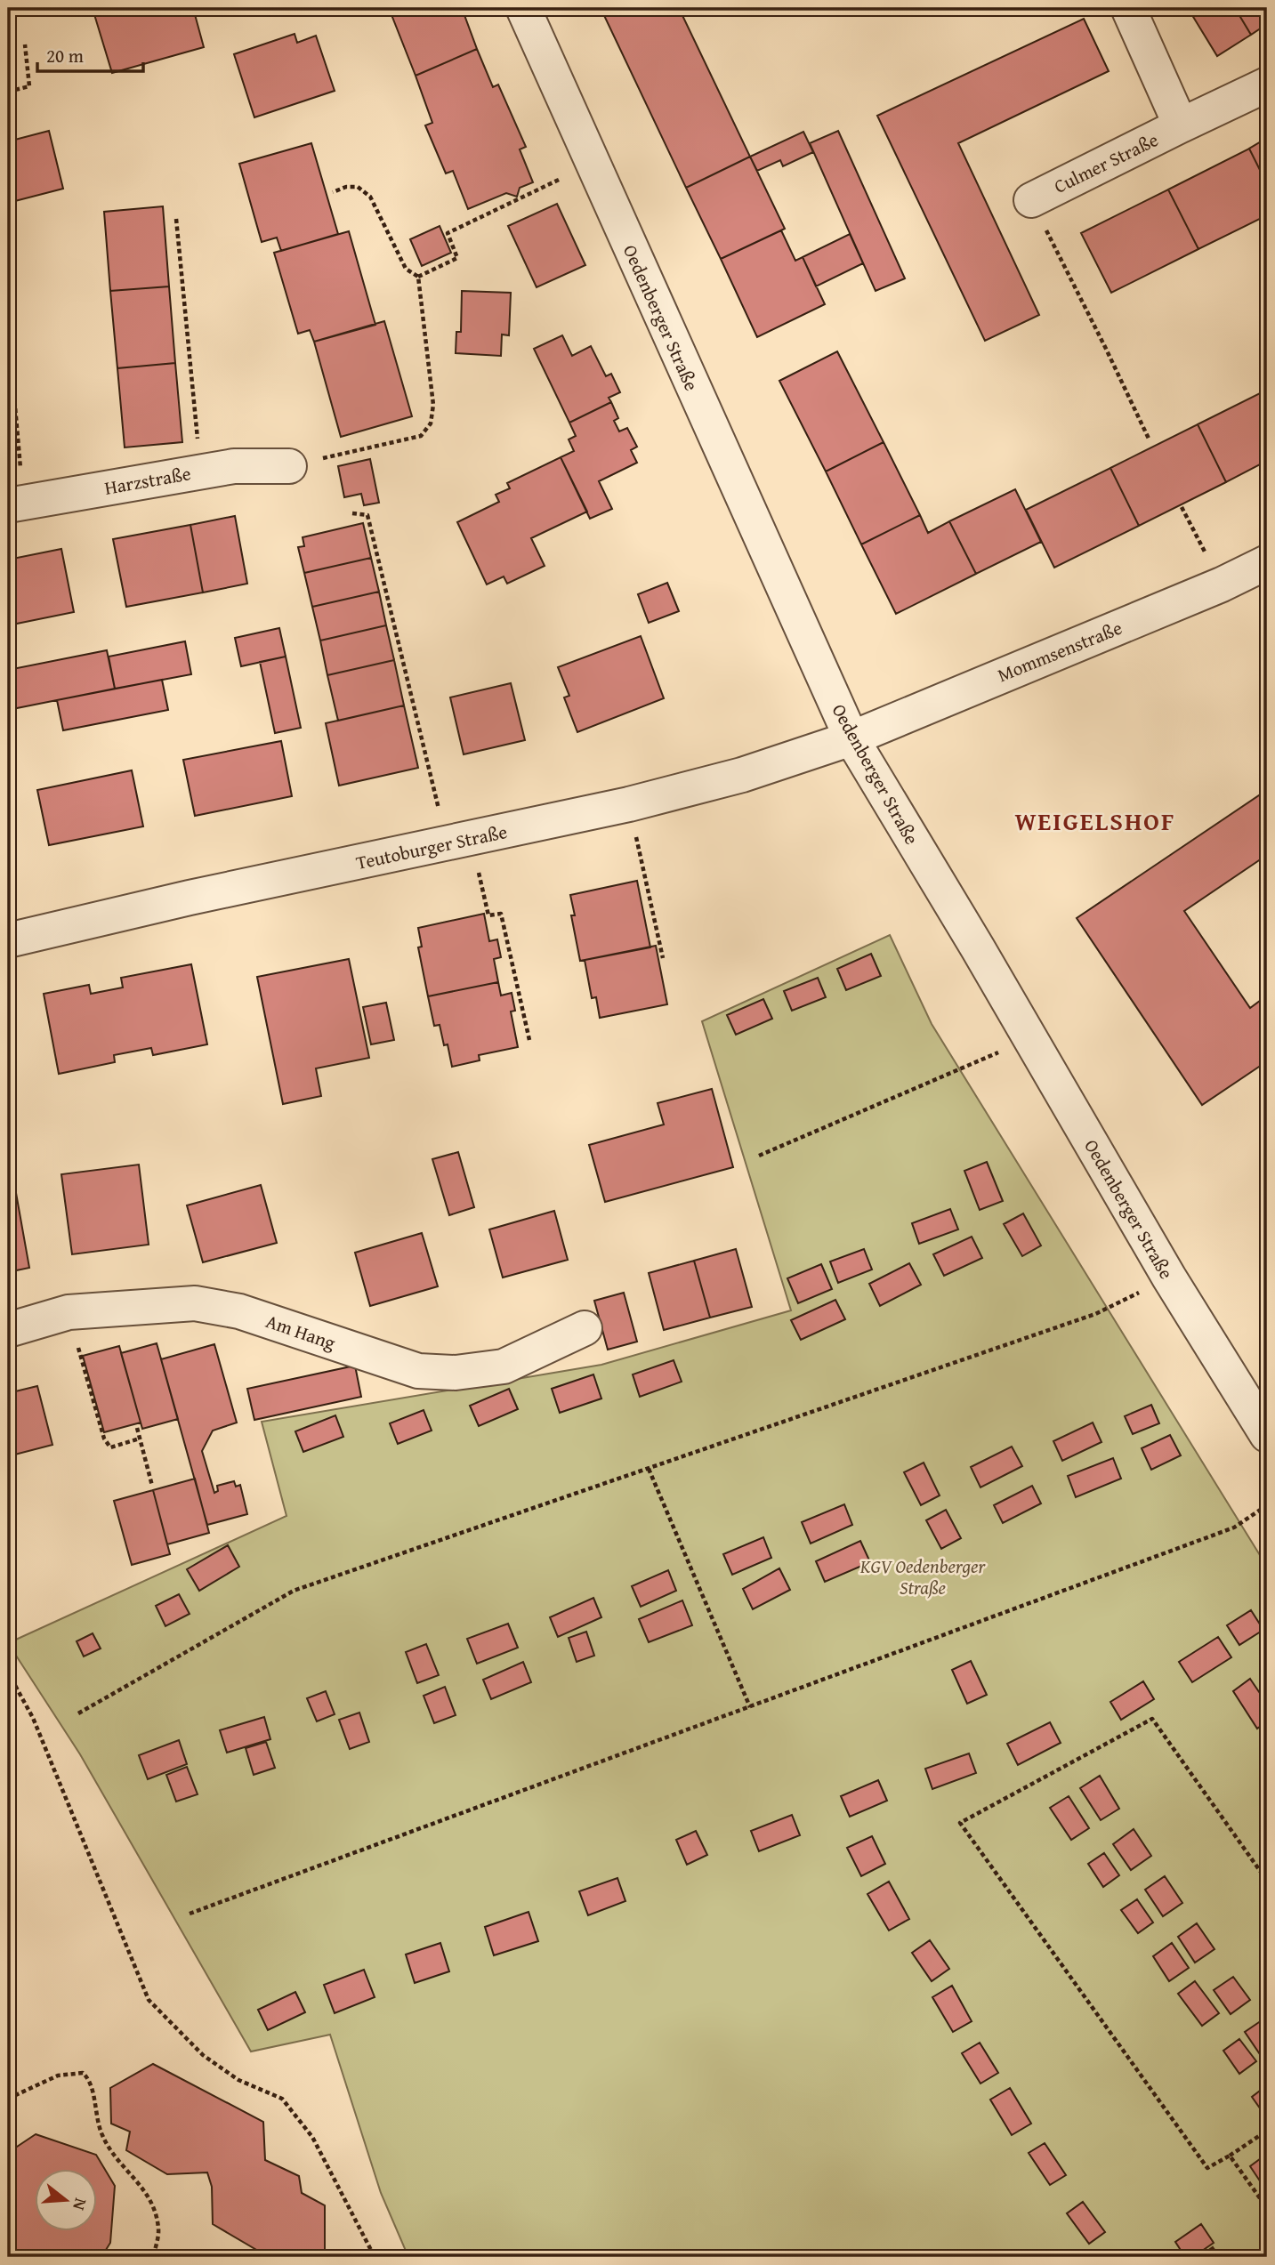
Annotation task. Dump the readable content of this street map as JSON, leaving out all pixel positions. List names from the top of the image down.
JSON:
{
  "streets": {
    "street": [
      "Culmer Straße",
      "Oedenberger Straße",
      "Harzstraße",
      "Mommsenstraße",
      "Teutoburger Straße",
      "Am Hang"
    ]
  },
  "crossings": [
    ["Oedenberger Straße", "Mommsenstraße"],
    ["Oedenberger Straße", "Teutoburger Straße"],
    ["Mommsenstraße", "Teutoburger Straße"]
  ],
  "districts": ["WEIGELSHOF"],
  "parks": ["KGV Oedenberger Straße"],
  "scale_bar": "20 m",
  "north": "right"
}
